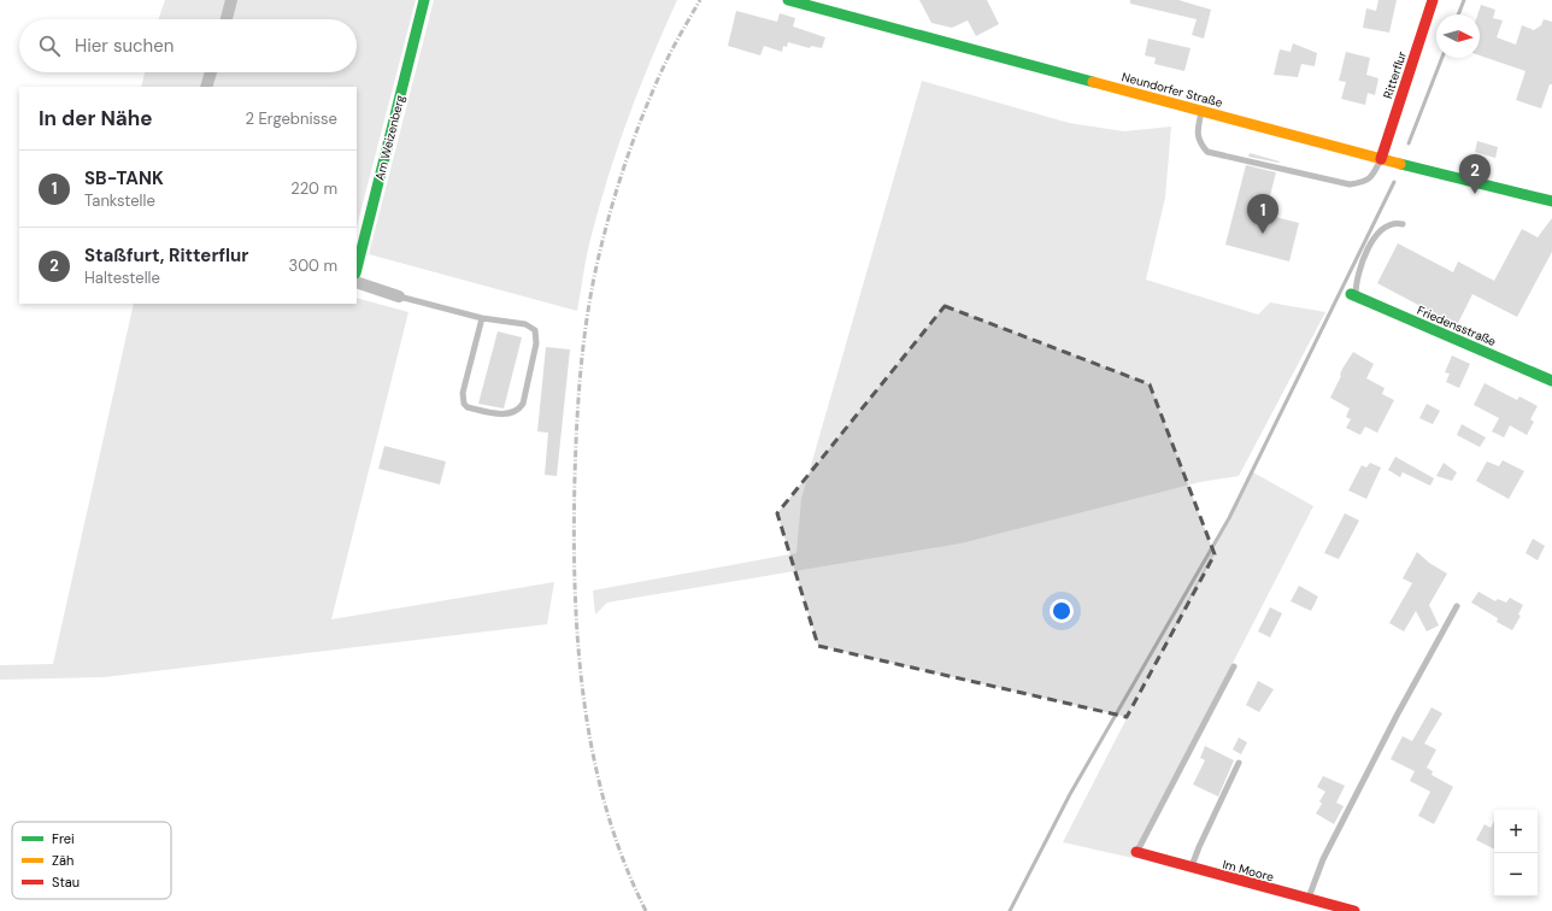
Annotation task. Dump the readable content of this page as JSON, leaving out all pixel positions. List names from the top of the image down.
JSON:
{
  "streets": {
    "street": [
      "Ritterflur",
      "Neundorfer Straße",
      "Am Weizenberg",
      "Friedensstraße",
      "Im Moore"
    ]
  },
  "crossings": [
    ["Ritterflur", "Neundorfer Straße"]
  ],
  "legend": ["Frei", "Zäh", "Stau"],
  "north": "right",
  "page": {
    "search": "Hier suchen",
    "heading": ["In der Nähe", "2 Ergebnisse"],
    "list": [
      {
        "mark": "1",
        "name": "SB-TANK",
        "note": "Tankstelle",
        "value": "220 m"
      },
      {
        "mark": "2",
        "name": "Staßfurt, Ritterflur",
        "note": "Haltestelle",
        "value": "300 m"
      }
    ],
    "pins": ["2", "1"],
    "map_buttons": ["+", "−"]
  }
}
